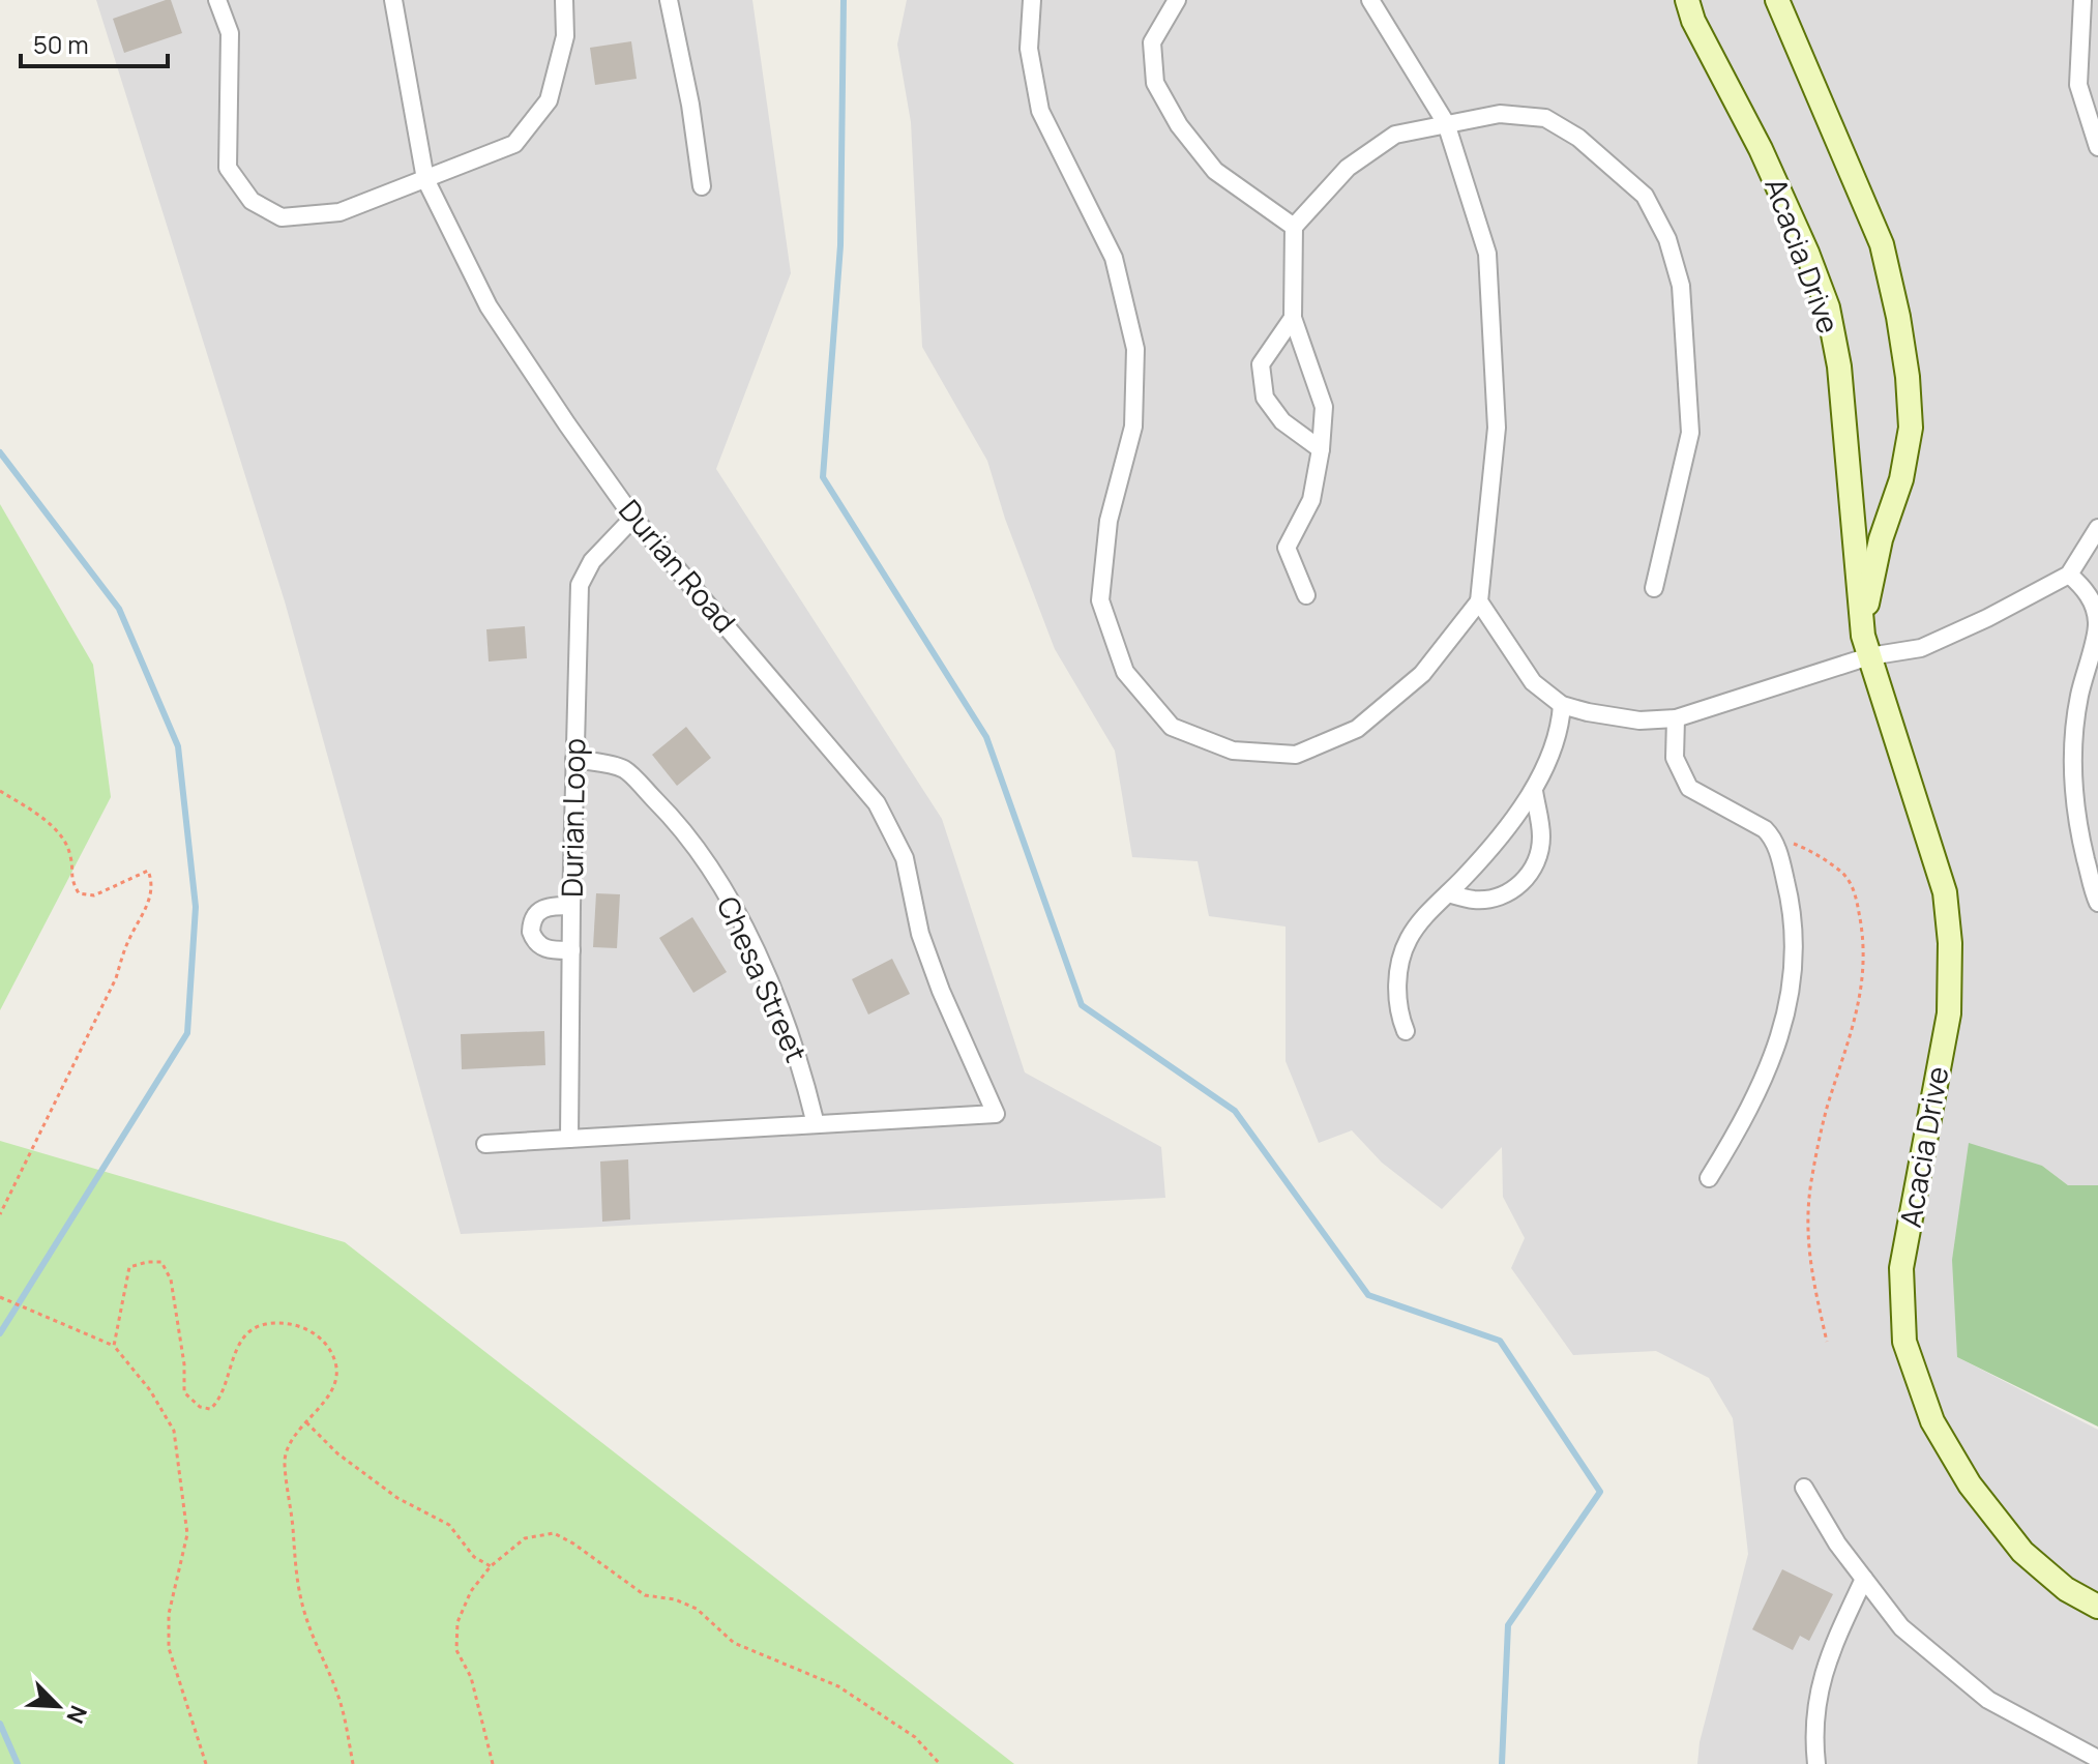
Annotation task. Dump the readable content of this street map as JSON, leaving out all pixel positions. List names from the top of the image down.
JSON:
{
  "streets": {
    "street": [
      "Acacia Drive",
      "Durian Road",
      "Durian Loop",
      "Chesa Street"
    ]
  },
  "crossings": [
    ["Durian Road", "Durian Loop"],
    ["Durian Road", "Chesa Street"],
    ["Durian Loop", "Chesa Street"]
  ],
  "scale_bar": "50 m",
  "north": "bottom right"
}
